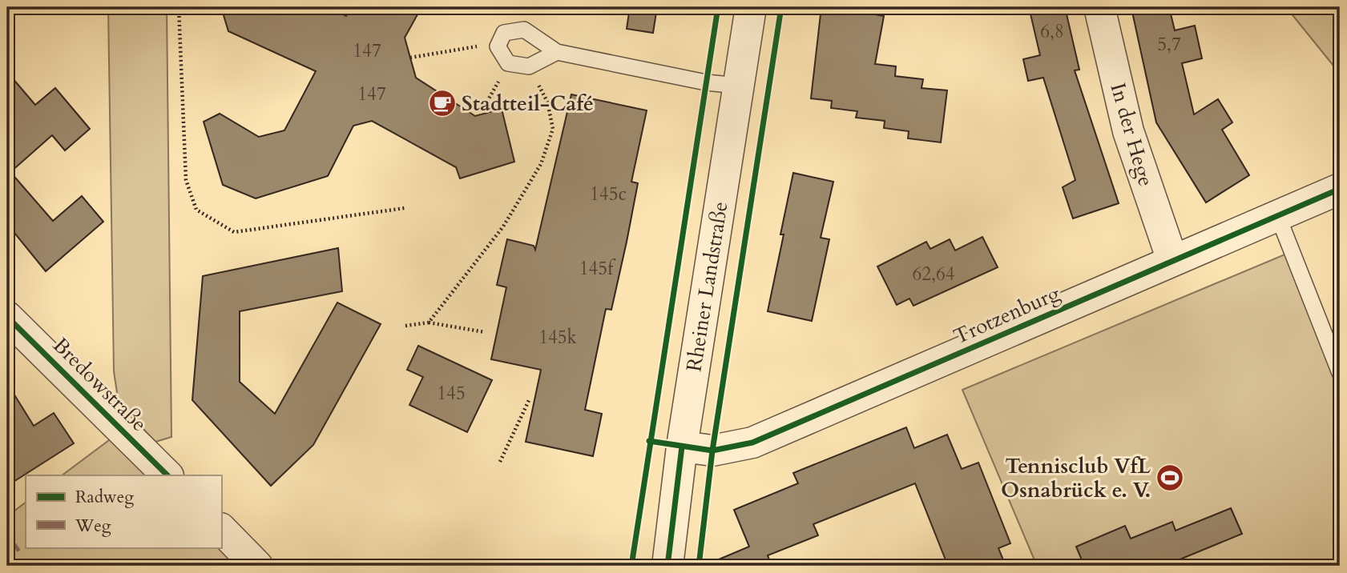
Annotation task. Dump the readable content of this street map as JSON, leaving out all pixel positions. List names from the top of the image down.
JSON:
{
  "streets": {
    "street": [
      "In der Hege",
      "Rheiner Landstraße",
      "Trotzenburg",
      "Bredowstraße"
    ]
  },
  "crossings": [
    ["In der Hege", "Trotzenburg"],
    ["Rheiner Landstraße", "Trotzenburg"]
  ],
  "places": {
    "cafe": ["Stadtteil-Café"],
    "sports": ["Tennisclub VfL Osnabrück e. V."]
  },
  "house_numbers": [
    "6,8",
    "5,7",
    "147",
    "147",
    "145c",
    "145f",
    "62,64",
    "145k",
    "145"
  ],
  "legend": ["Radweg", "Weg"]
}
